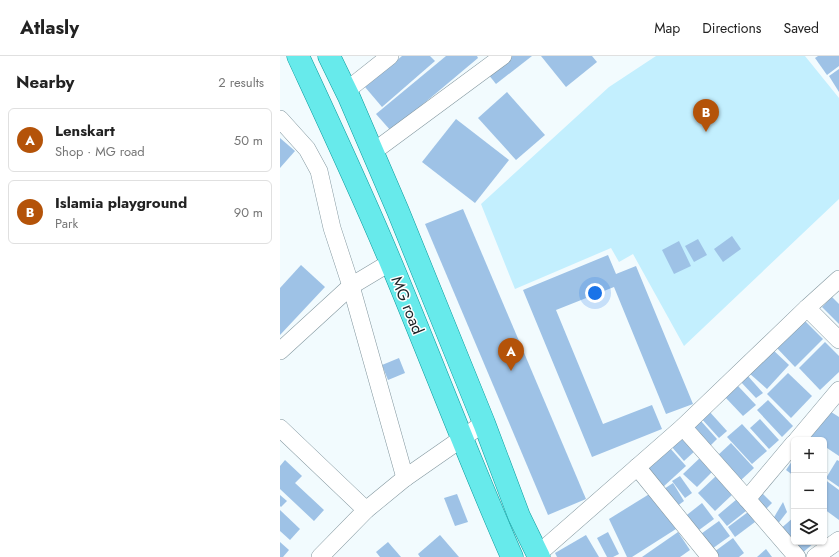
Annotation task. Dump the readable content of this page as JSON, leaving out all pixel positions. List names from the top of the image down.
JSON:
{
  "streets": {
    "main road": ["MG road"]
  },
  "page": {
    "header": "Atlasly",
    "nav": ["Map", "Directions", "Saved"],
    "heading": ["Nearby", "2 results"],
    "pins": ["B", "A"],
    "list": [
      {
        "mark": "A",
        "name": "Lenskart",
        "note": "Shop · MG road",
        "value": "50 m"
      },
      {
        "mark": "B",
        "name": "Islamia playground",
        "note": "Park",
        "value": "90 m"
      }
    ],
    "map_buttons": ["+", "−"]
  }
}
